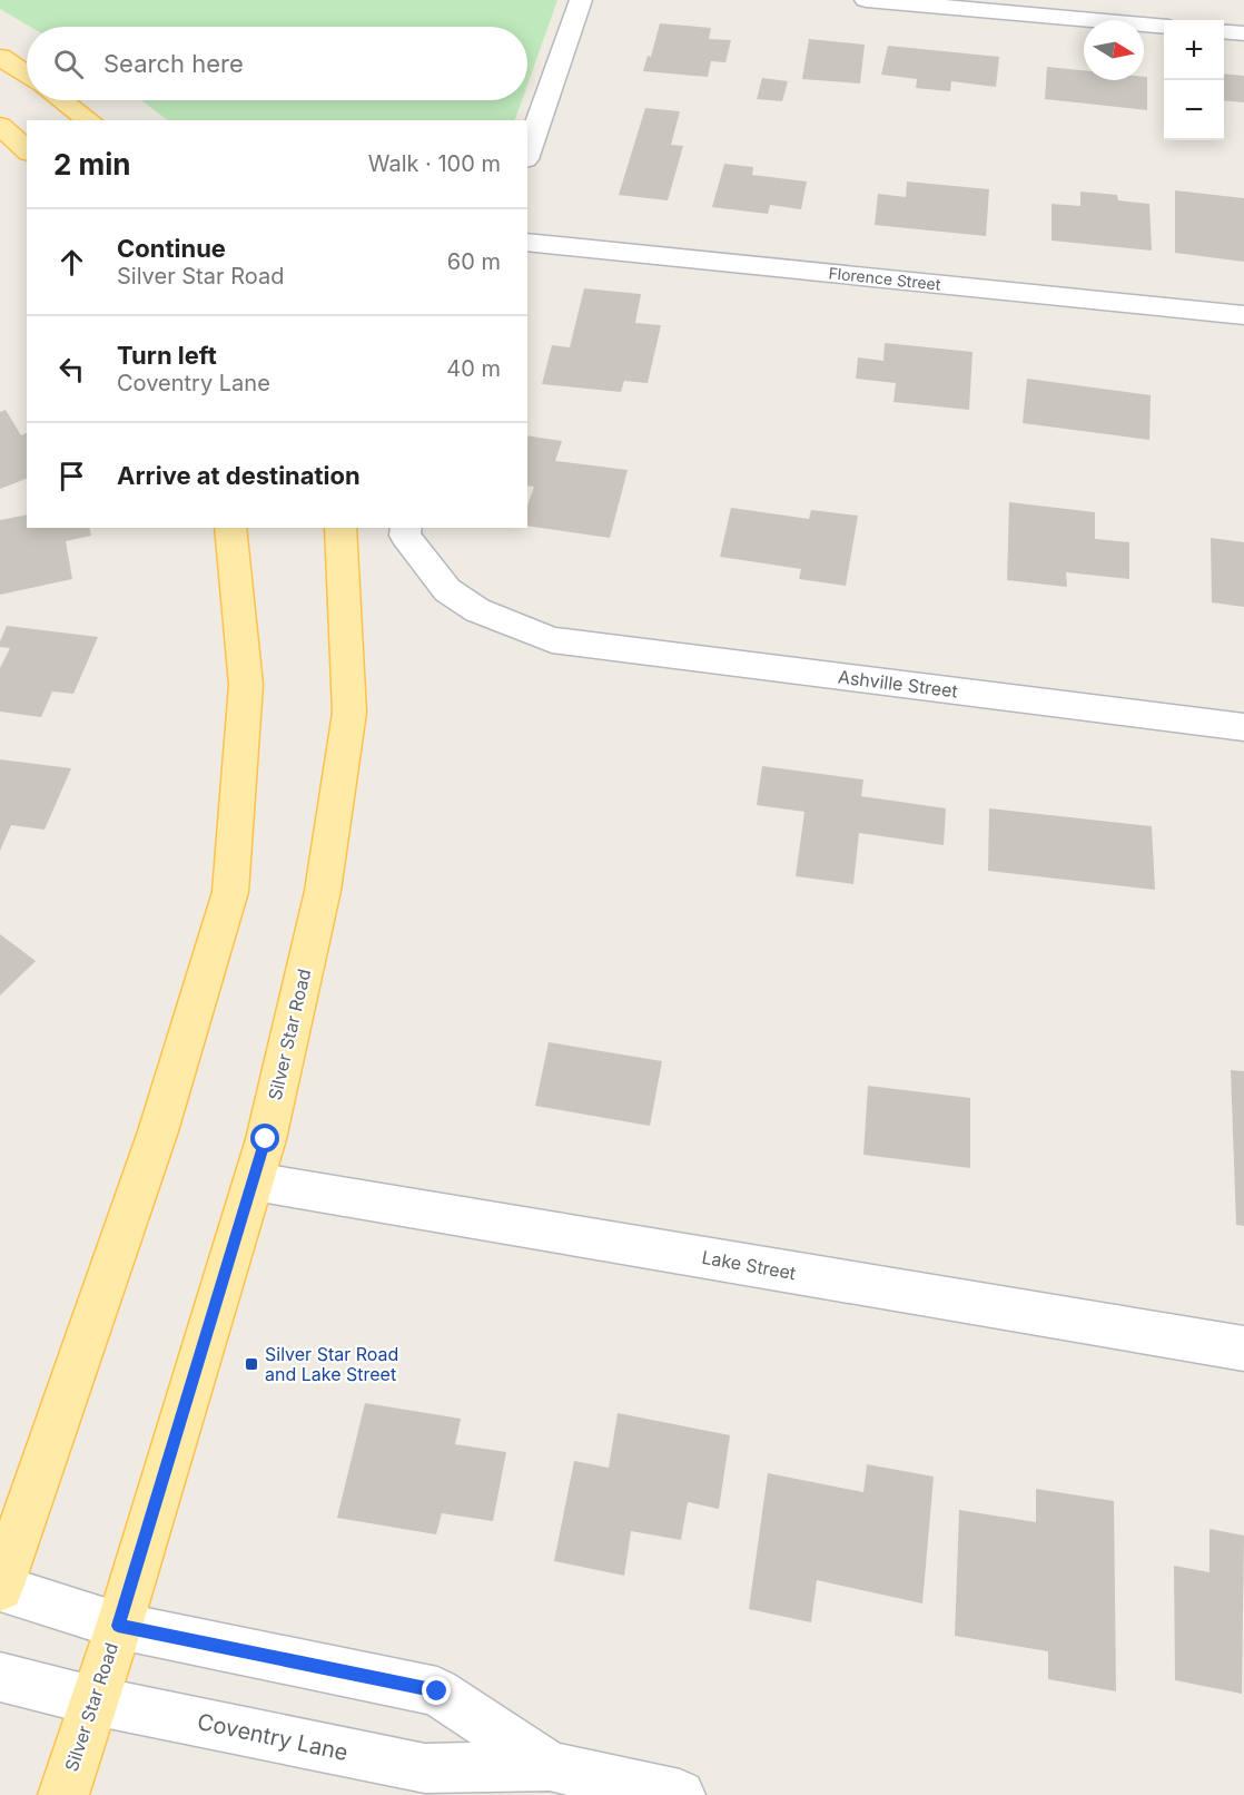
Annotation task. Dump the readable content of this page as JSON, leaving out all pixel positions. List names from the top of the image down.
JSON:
{
  "streets": {
    "main road": ["Silver Star Road"],
    "street": [
      "Florence Street",
      "Ashville Street",
      "Lake Street",
      "Coventry Lane"
    ]
  },
  "crossings": [
    ["Silver Star Road", "Lake Street"],
    ["Silver Star Road", "Coventry Lane"]
  ],
  "places": {
    "transit": ["Silver Star Road and Lake Street"]
  },
  "north": "right",
  "page": {
    "map_buttons": ["+", "−"],
    "search": "Search here",
    "heading": ["2 min", "Walk · 100 m"],
    "list": [
      ["Continue", "Silver Star Road", "60 m"],
      ["Turn left", "Coventry Lane", "40 m"],
      "Arrive at destination"
    ]
  }
}
